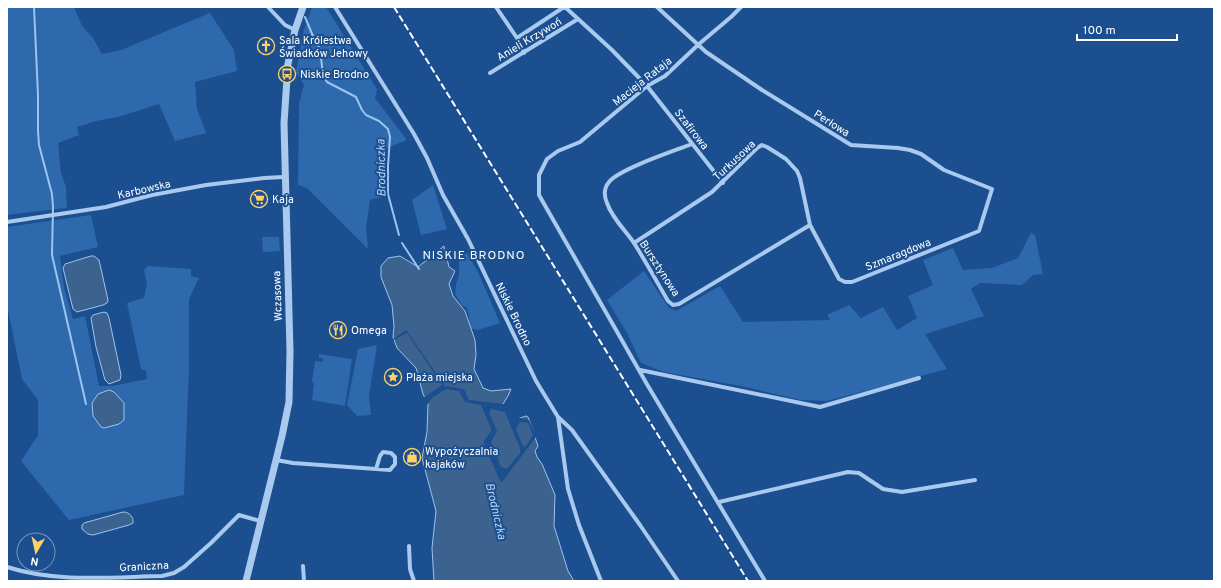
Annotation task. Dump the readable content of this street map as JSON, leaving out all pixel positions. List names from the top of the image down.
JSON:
{
  "streets": {
    "street": [
      "Anieli Krzywoń",
      "Macieja Rataja",
      "Perłowa",
      "Szafirowa",
      "Turkusowa",
      "Karbowska",
      "Szmaragdowa",
      "Bursztynowa",
      "Wczasowa",
      "Niskie Brodno",
      "Graniczna"
    ]
  },
  "crossings": [
    ["Anieli Krzywoń", "Macieja Rataja"],
    ["Anieli Krzywoń", "Szafirowa"],
    ["Macieja Rataja", "Perłowa"],
    ["Macieja Rataja", "Szafirowa"],
    ["Perłowa", "Szmaragdowa"],
    ["Szafirowa", "Turkusowa"],
    ["Szafirowa", "Bursztynowa"],
    ["Turkusowa", "Szmaragdowa"],
    ["Turkusowa", "Bursztynowa"],
    ["Karbowska", "Wczasowa"],
    ["Szmaragdowa", "Bursztynowa"],
    ["Wczasowa", "Graniczna"]
  ],
  "districts": ["NISKIE BRODNO"],
  "water": ["Brodniczka"],
  "places": {
    "church": ["Sala Królestwa Świadków Jehowy"],
    "bus stop": ["Niskie Brodno"],
    "supermarket": ["Kaja"],
    "restaurant": ["Omega"],
    "place": ["Plaża miejska"],
    "shop": ["Wypożyczalnia kajaków"]
  },
  "scale_bar": "100 m",
  "north": "bottom"
}
